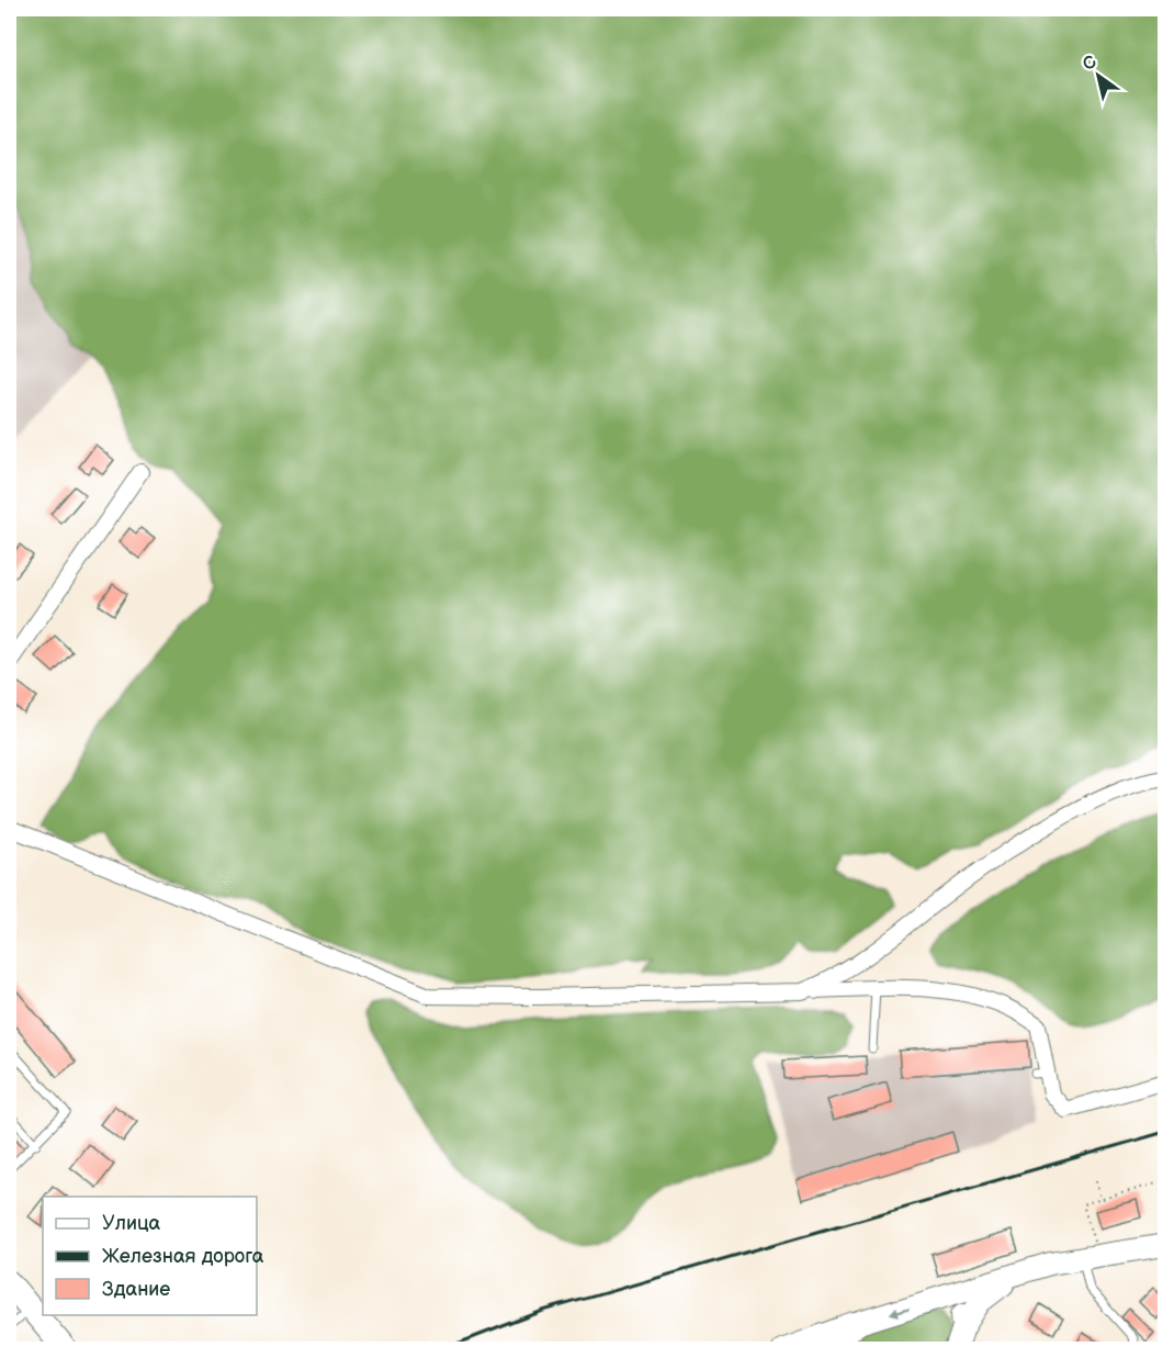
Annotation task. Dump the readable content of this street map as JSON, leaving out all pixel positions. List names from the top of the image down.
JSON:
{
  "legend": ["Улица", "Железная дорога", "Здание"],
  "north": "top left"
}
